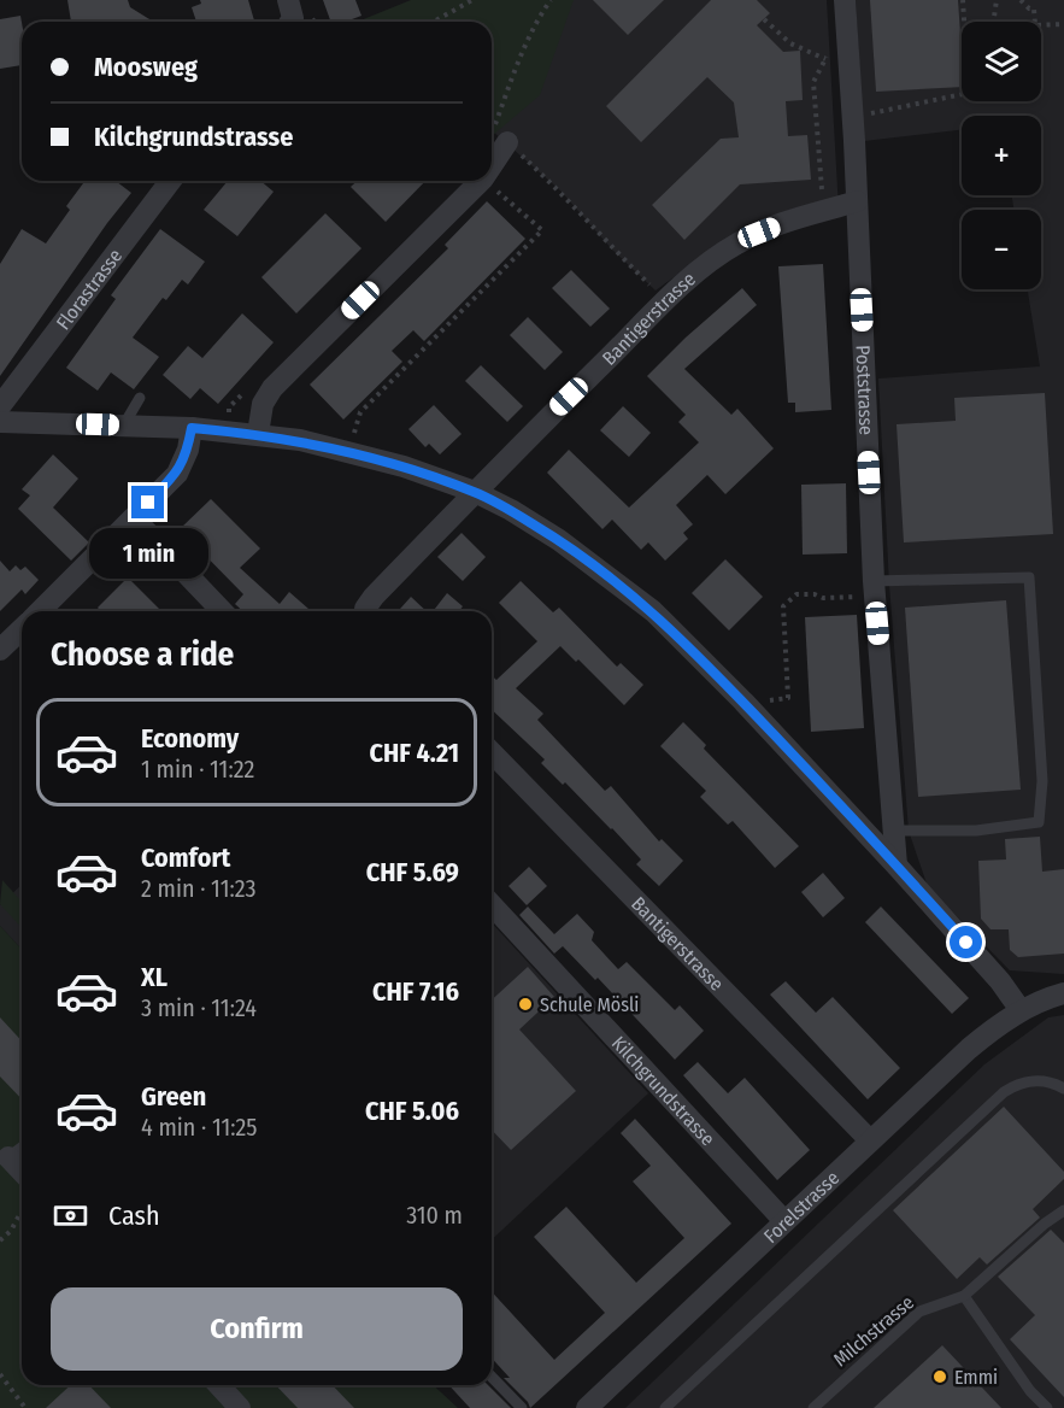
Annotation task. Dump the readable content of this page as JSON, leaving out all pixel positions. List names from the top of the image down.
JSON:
{
  "streets": {
    "street": [
      "Florastrasse",
      "Bantigerstrasse",
      "Poststrasse",
      "Kilchgrundstrasse",
      "Forelstrasse"
    ],
    "lane": ["Milchstrasse"]
  },
  "crossings": [
    ["Bantigerstrasse", "Poststrasse"],
    ["Bantigerstrasse", "Forelstrasse"],
    ["Kilchgrundstrasse", "Forelstrasse"]
  ],
  "places": ["Schule Mösli", "Emmi"],
  "page": {
    "map_buttons": ["+", "−"],
    "banner": ["Moosweg", "Kilchgrundstrasse"],
    "bubble": "1 min",
    "heading": "Choose a ride",
    "list": [
      {
        "name": "Economy",
        "note": "1 min · 11:22",
        "value": "CHF 4.21"
      },
      {
        "name": "Comfort",
        "note": "2 min · 11:23",
        "value": "CHF 5.69"
      },
      {
        "name": "XL",
        "note": "3 min · 11:24",
        "value": "CHF 7.16"
      },
      {
        "name": "Green",
        "note": "4 min · 11:25",
        "value": "CHF 5.06"
      }
    ],
    "pay": ["Cash", "310 m"],
    "buttons": "Confirm"
  }
}
